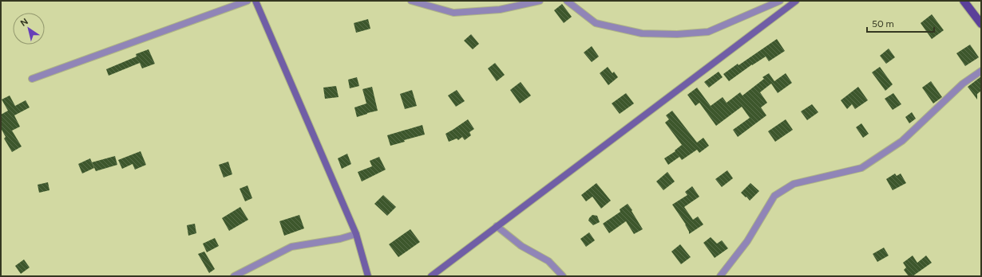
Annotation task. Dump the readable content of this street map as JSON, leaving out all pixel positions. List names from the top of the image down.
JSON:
{
  "scale_bar": "50 m",
  "north": "top left"
}
